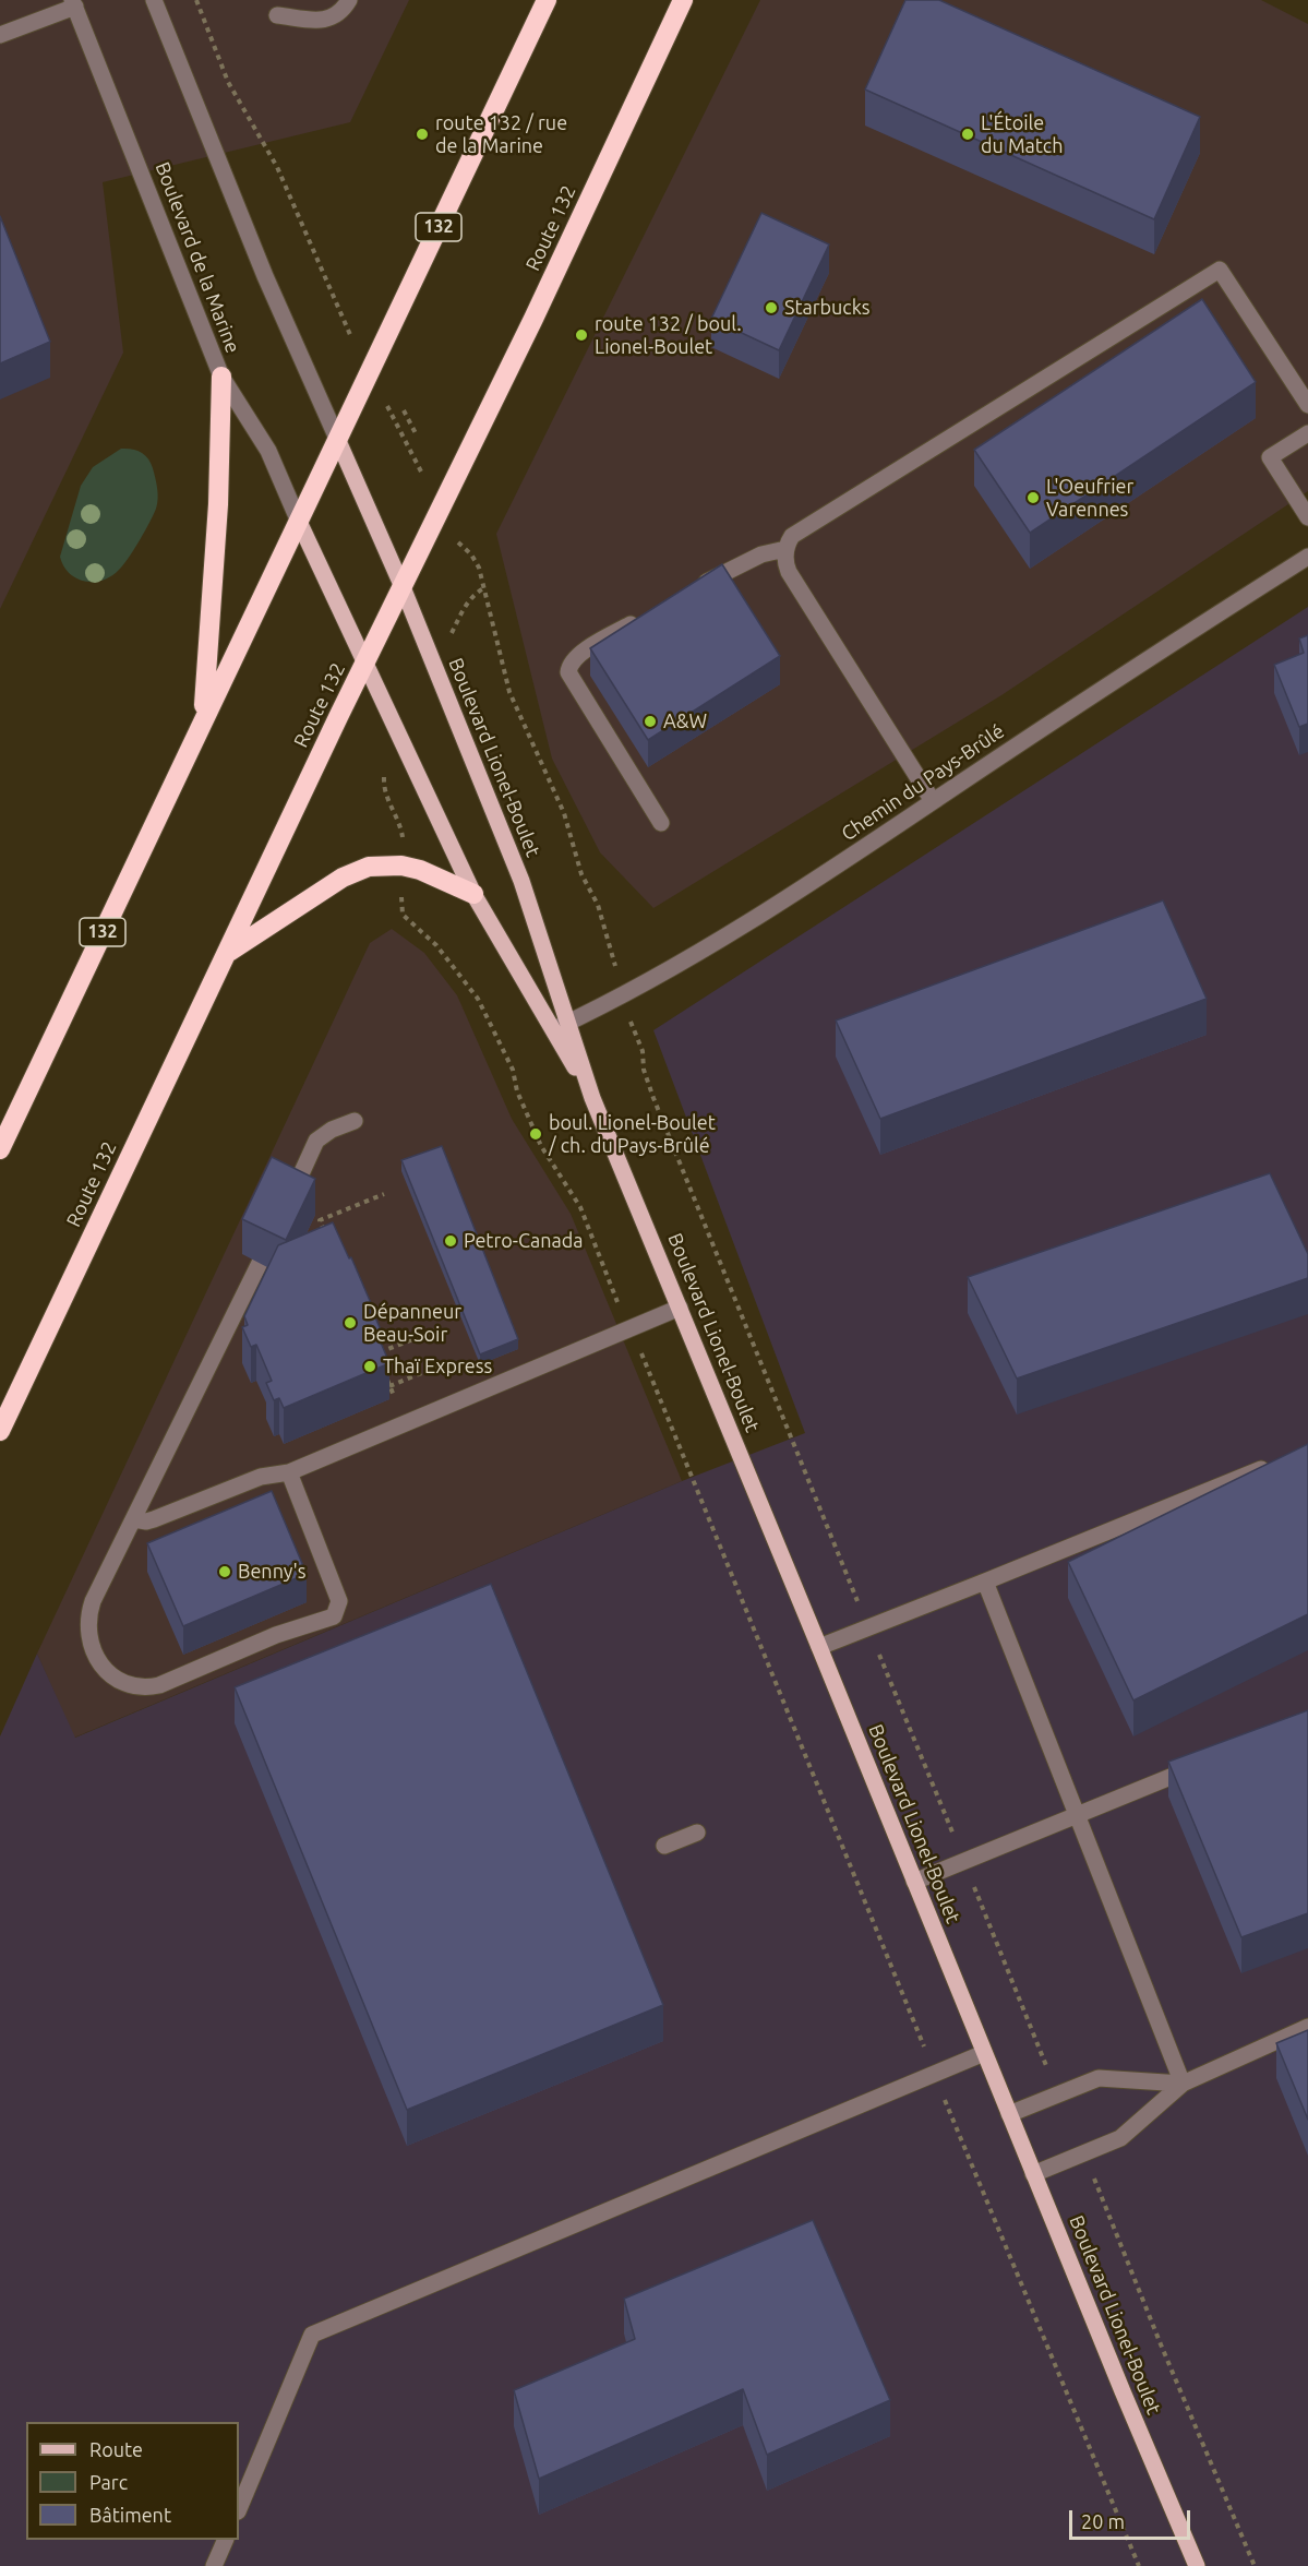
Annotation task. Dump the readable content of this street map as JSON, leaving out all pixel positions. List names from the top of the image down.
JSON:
{
  "streets": {
    "highway": ["132", "Route 132"],
    "main road": ["Boulevard Lionel-Boulet"],
    "street": ["Boulevard de la Marine", "Chemin du Pays-Brûlé"]
  },
  "crossings": [
    ["132", "Boulevard de la Marine"],
    ["132", "Boulevard Lionel-Boulet"],
    ["Route 132", "Boulevard Lionel-Boulet"],
    ["Boulevard de la Marine", "Boulevard Lionel-Boulet"],
    ["Boulevard Lionel-Boulet", "Chemin du Pays-Brûlé"]
  ],
  "places": [
    "route 132 / rue de la Marine",
    "L'Étoile du Match",
    "Starbucks",
    "route 132 / boul. Lionel-Boulet",
    "L'Oeufrier Varennes",
    "A&W",
    "boul. Lionel-Boulet / ch. du Pays-Brûlé",
    "Petro-Canada",
    "Dépanneur Beau-Soir",
    "Thaï Express",
    "Benny's"
  ],
  "legend": ["Route", "Parc", "Bâtiment"],
  "scale_bar": "20 m"
}
